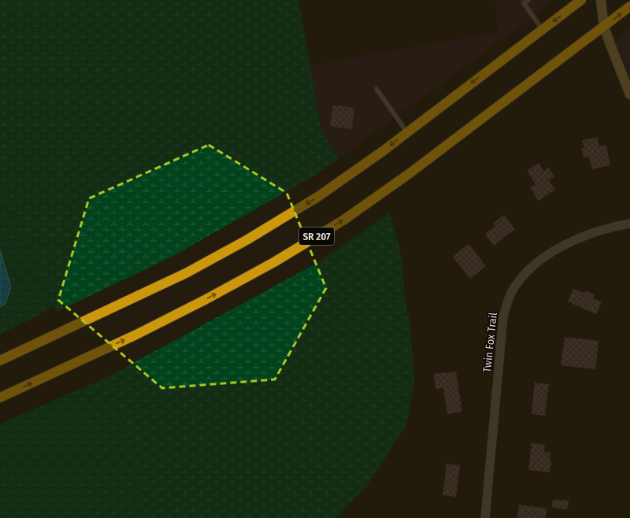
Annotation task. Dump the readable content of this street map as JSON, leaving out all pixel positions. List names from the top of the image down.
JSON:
{
  "streets": {
    "highway": ["SR 207"],
    "street": ["Twin Fox Trail"]
  }
}
